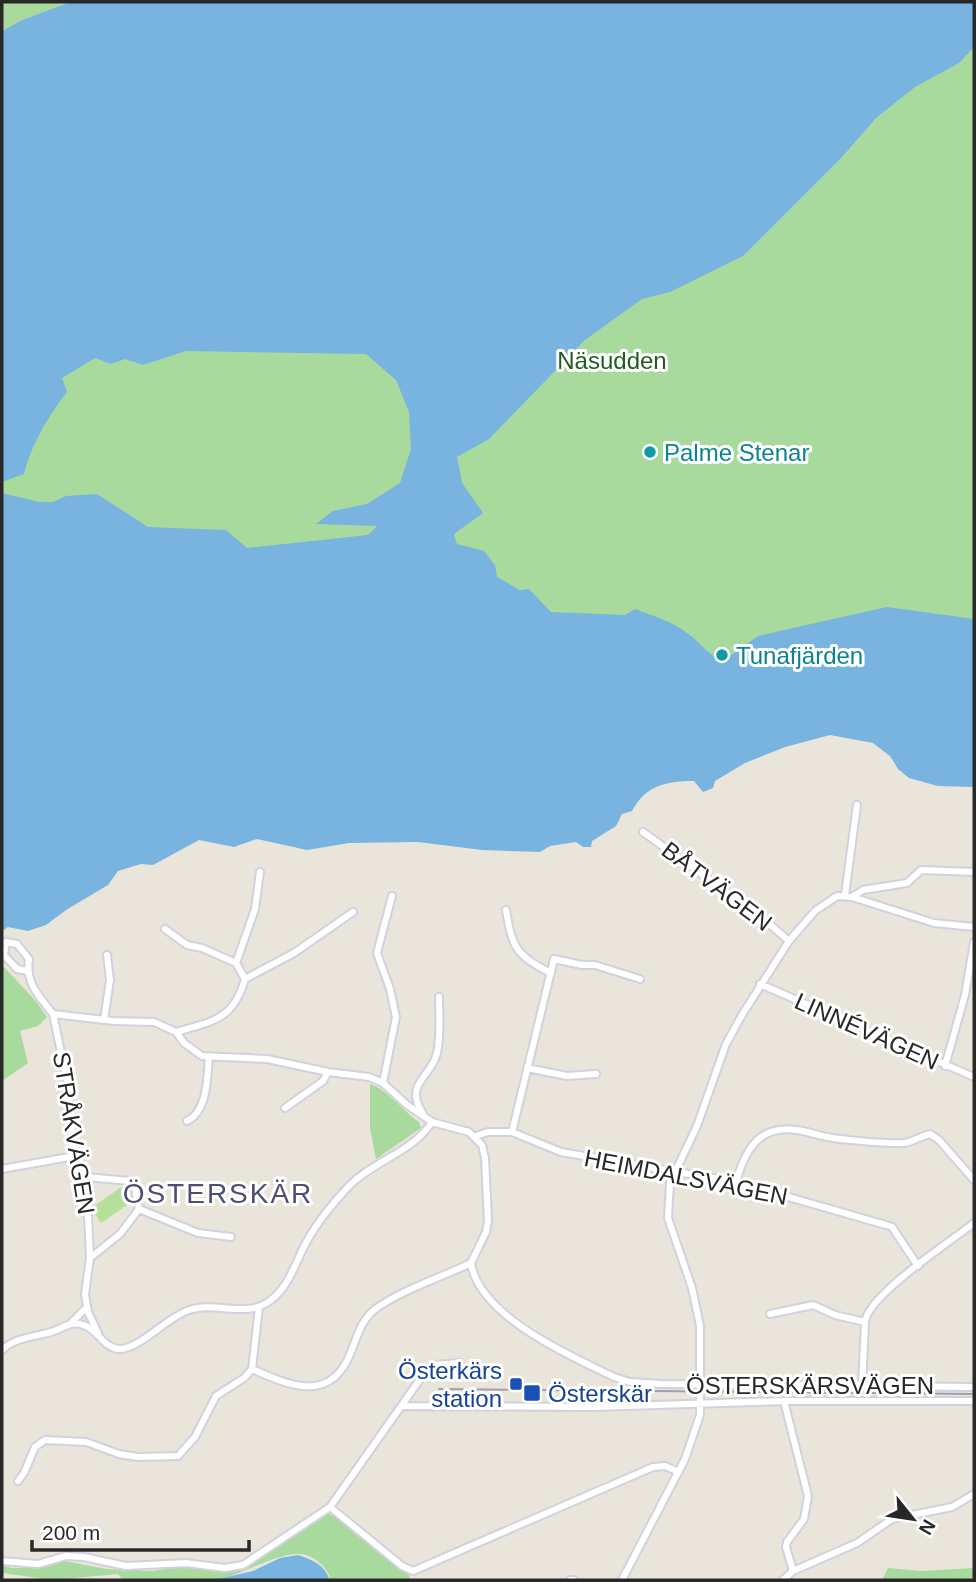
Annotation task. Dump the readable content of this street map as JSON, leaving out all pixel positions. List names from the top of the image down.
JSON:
{
  "streets": {
    "street": [
      "BÅTVÄGEN",
      "LINNÉVÄGEN",
      "STRÅKVÄGEN",
      "HEIMDALSVÄGEN",
      "ÖSTERSKÄRSVÄGEN"
    ]
  },
  "districts": ["ÖSTERSKÄR"],
  "parks": ["Näsudden"],
  "places": {
    "other": ["Palme Stenar", "Tunafjärden"],
    "transit": ["Österkärs station", "Österskär"]
  },
  "scale_bar": "200 m",
  "north": "bottom right"
}
